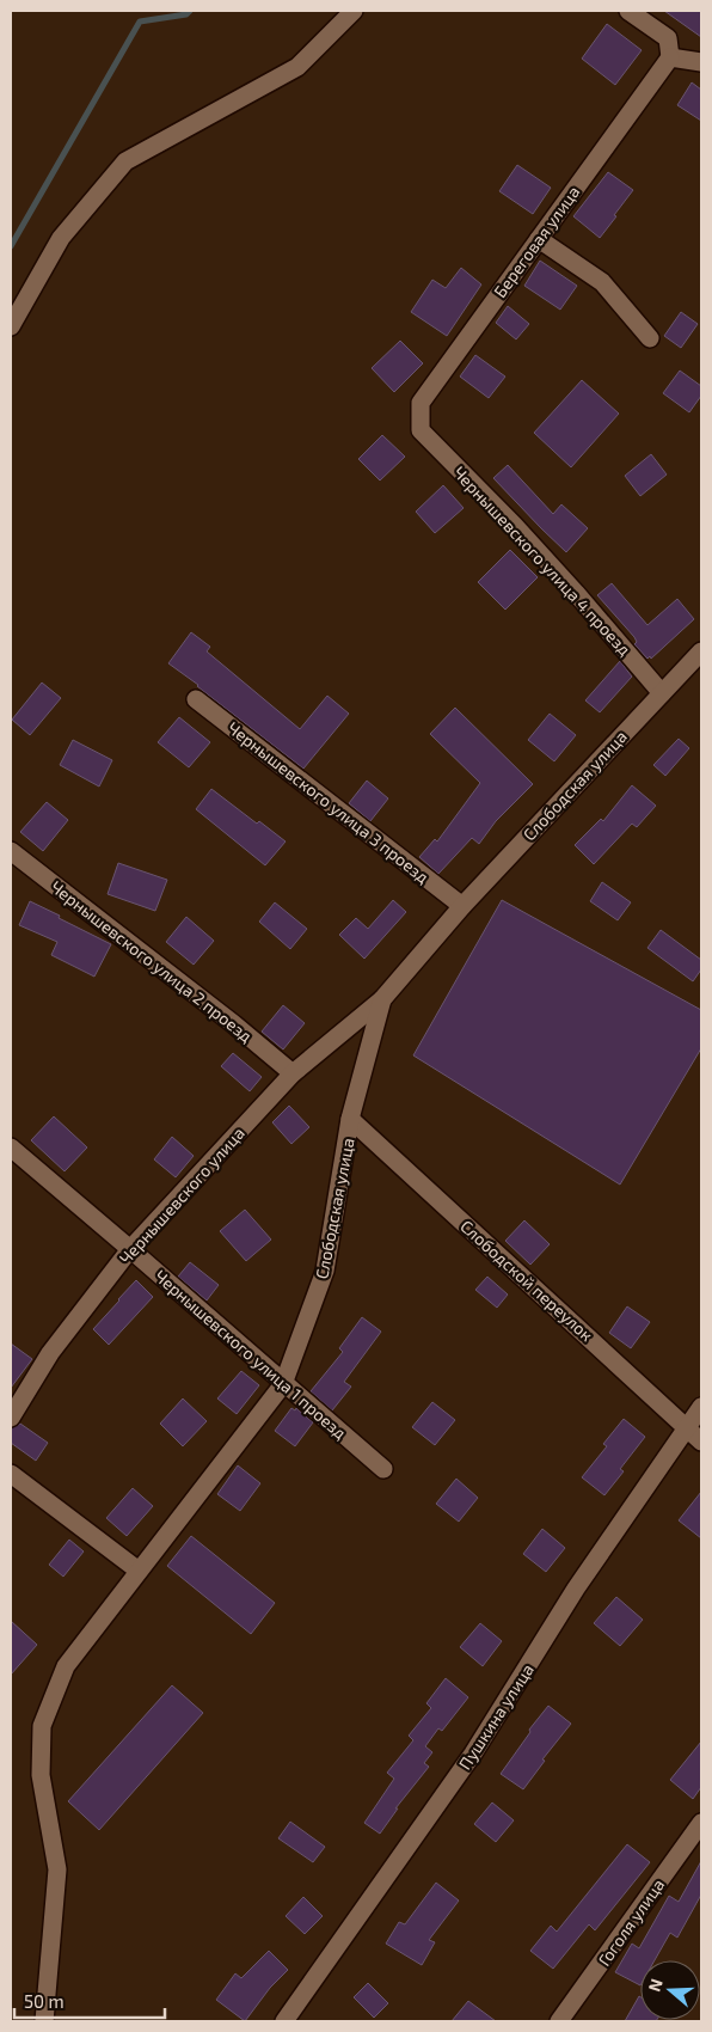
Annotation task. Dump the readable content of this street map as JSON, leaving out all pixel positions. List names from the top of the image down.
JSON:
{
  "streets": {
    "street": [
      "Береговая улица",
      "Чернышевского улица 4 проезд",
      "Слободская улица",
      "Чернышевского улица 3 проезд",
      "Чернышевского улица 2 проезд",
      "Чернышевского улица",
      "Слободской переулок",
      "Чернышевского улица 1 проезд",
      "Пушкина улица",
      "Гоголя улица"
    ]
  },
  "crossings": [
    ["Береговая улица", "Чернышевского улица 4 проезд"],
    ["Чернышевского улица 4 проезд", "Слободская улица"],
    ["Слободская улица", "Чернышевского улица 3 проезд"],
    ["Слободская улица", "Чернышевского улица"],
    ["Слободская улица", "Слободской переулок"],
    ["Слободская улица", "Чернышевского улица 1 проезд"],
    ["Чернышевского улица 2 проезд", "Чернышевского улица"],
    ["Чернышевского улица", "Чернышевского улица 1 проезд"],
    ["Слободской переулок", "Пушкина улица"]
  ],
  "scale_bar": "50 m",
  "north": "left"
}
